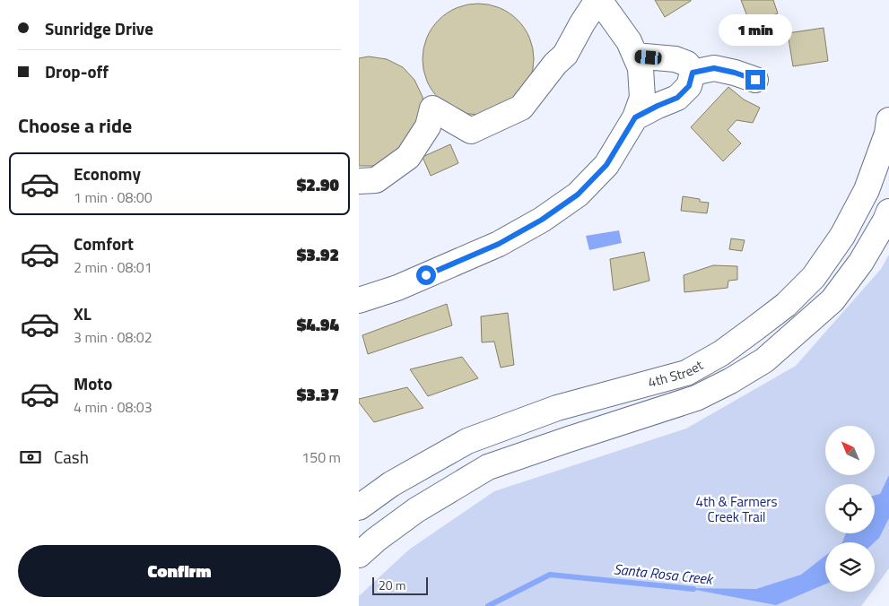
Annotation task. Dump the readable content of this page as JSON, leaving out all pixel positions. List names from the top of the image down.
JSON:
{
  "streets": {
    "main road": ["4th Street"]
  },
  "water": ["Santa Rosa Creek"],
  "parks": ["4th & Farmers Creek Trail"],
  "scale_bar": "20 m",
  "north": "top left",
  "page": {
    "banner": ["Sunridge Drive", "Drop-off"],
    "bubble": "1 min",
    "heading": "Choose a ride",
    "list": [
      {
        "name": "Economy",
        "note": "1 min · 08:00",
        "value": "$2.90"
      },
      {
        "name": "Comfort",
        "note": "2 min · 08:01",
        "value": "$3.92"
      },
      {
        "name": "XL",
        "note": "3 min · 08:02",
        "value": "$4.94"
      },
      {
        "name": "Moto",
        "note": "4 min · 08:03",
        "value": "$3.37"
      }
    ],
    "pay": ["Cash", "150 m"],
    "buttons": "Confirm",
    "scale": "20 m"
  }
}
